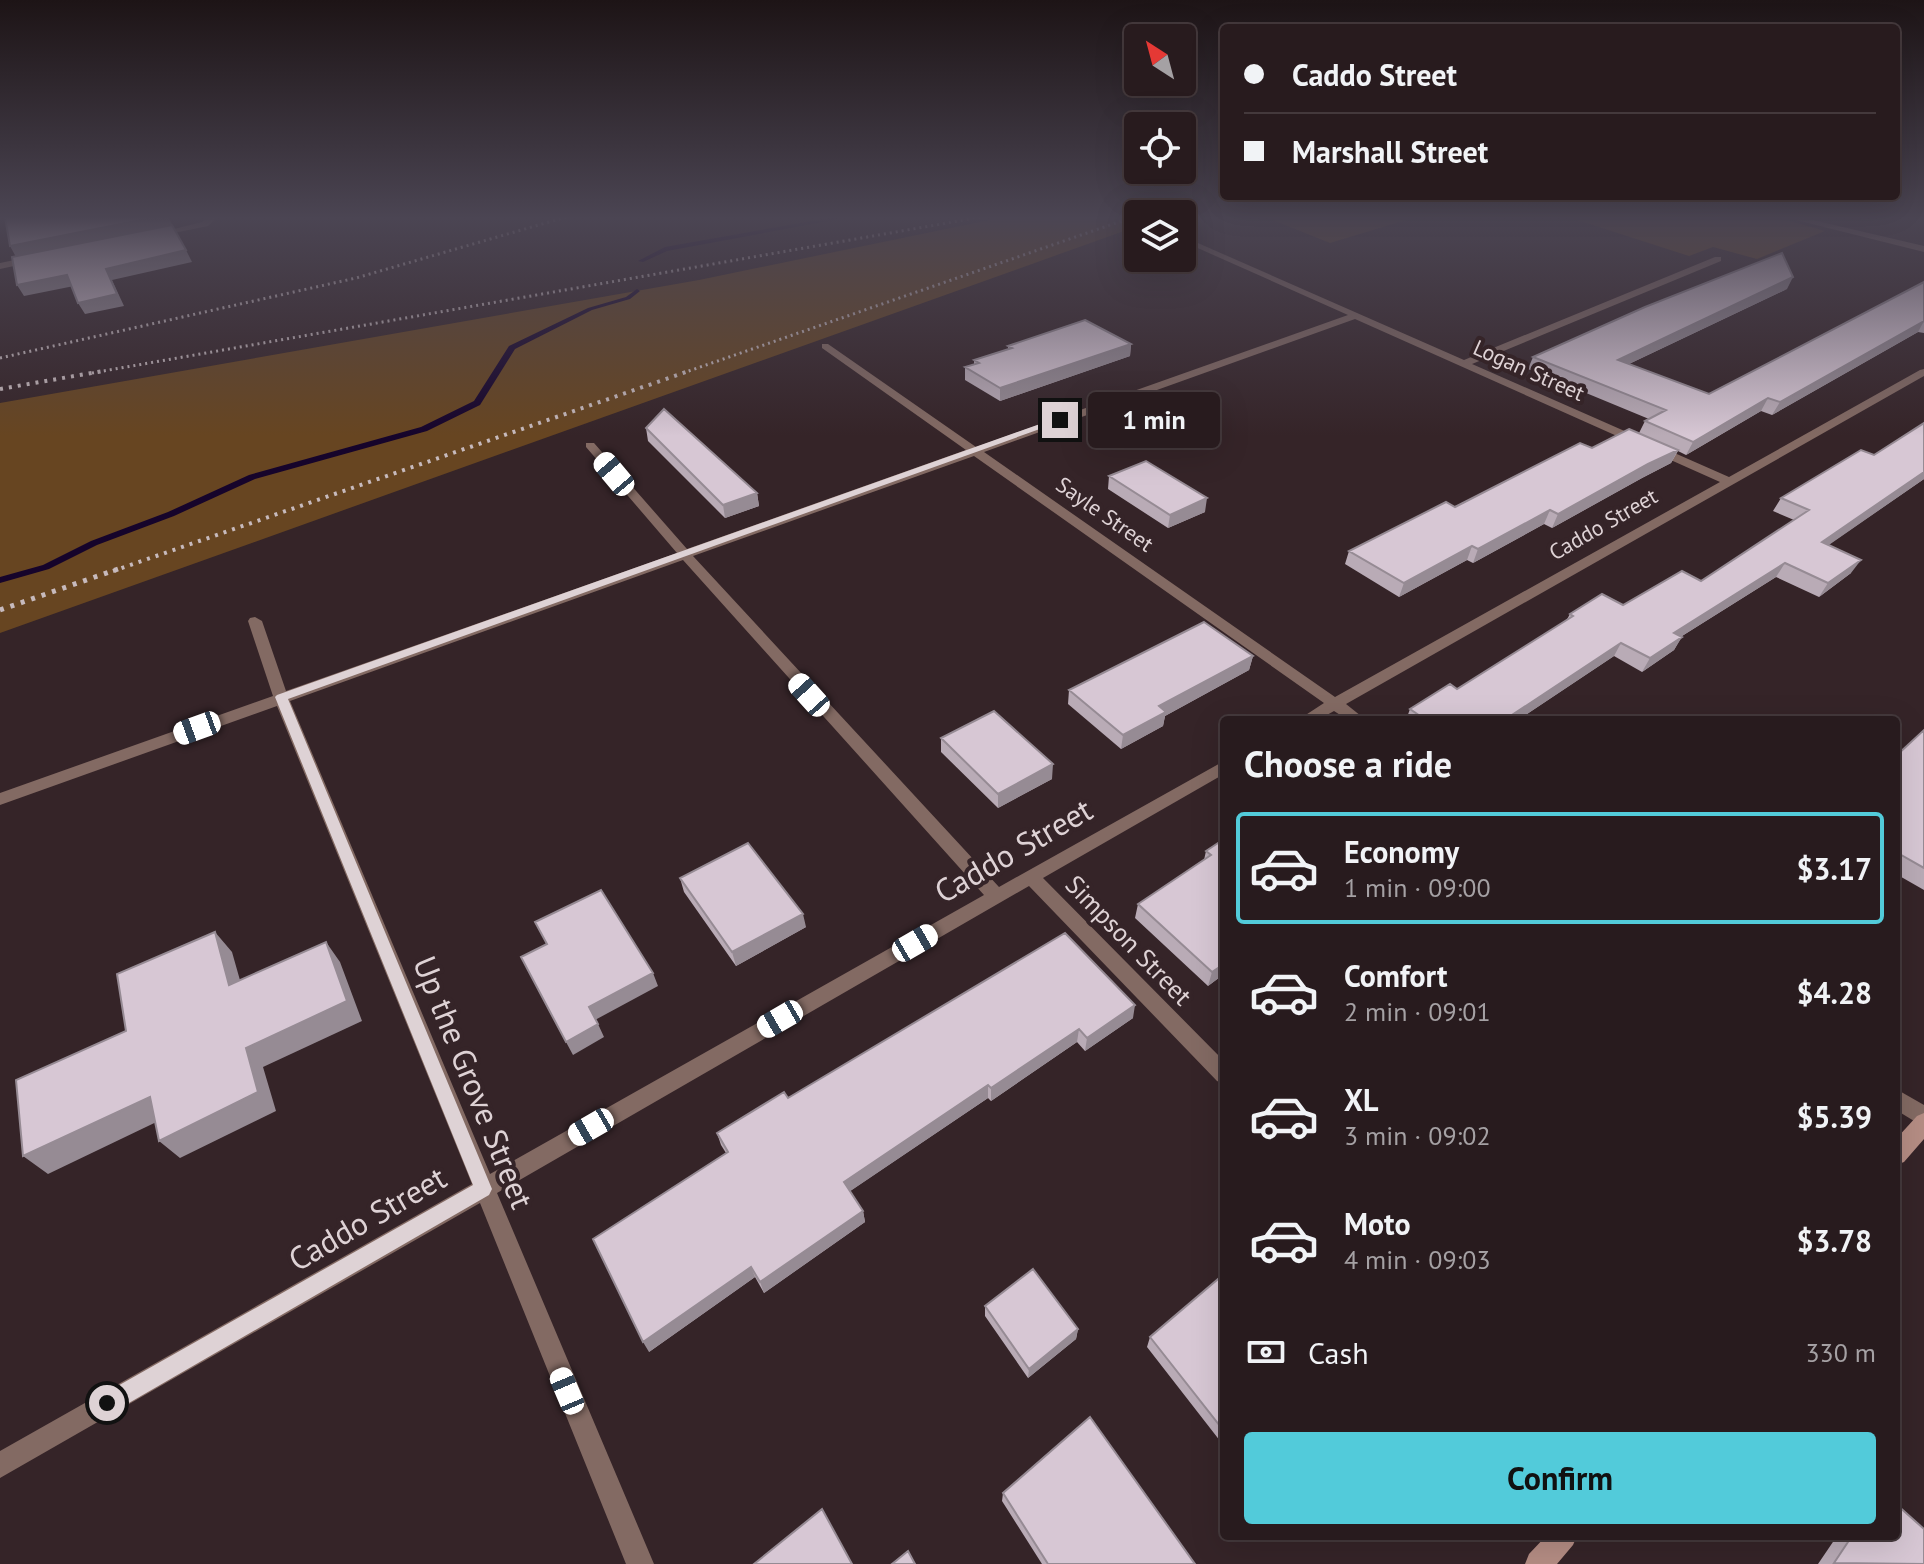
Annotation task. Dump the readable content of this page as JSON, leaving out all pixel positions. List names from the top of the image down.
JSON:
{
  "streets": {
    "street": [
      "Logan Street",
      "Sayle Street",
      "Caddo Street",
      "Simpson Street",
      "Up the Grove Street"
    ]
  },
  "crossings": [
    ["Logan Street", "Caddo Street"],
    ["Sayle Street", "Caddo Street"],
    ["Caddo Street", "Simpson Street"],
    ["Caddo Street", "Up the Grove Street"]
  ],
  "north": "top left",
  "page": {
    "banner": ["Caddo Street", "Marshall Street"],
    "bubble": "1 min",
    "heading": "Choose a ride",
    "list": [
      {
        "name": "Economy",
        "note": "1 min · 09:00",
        "value": "$3.17"
      },
      {
        "name": "Comfort",
        "note": "2 min · 09:01",
        "value": "$4.28"
      },
      {
        "name": "XL",
        "note": "3 min · 09:02",
        "value": "$5.39"
      },
      {
        "name": "Moto",
        "note": "4 min · 09:03",
        "value": "$3.78"
      }
    ],
    "pay": ["Cash", "330 m"],
    "buttons": "Confirm"
  }
}
